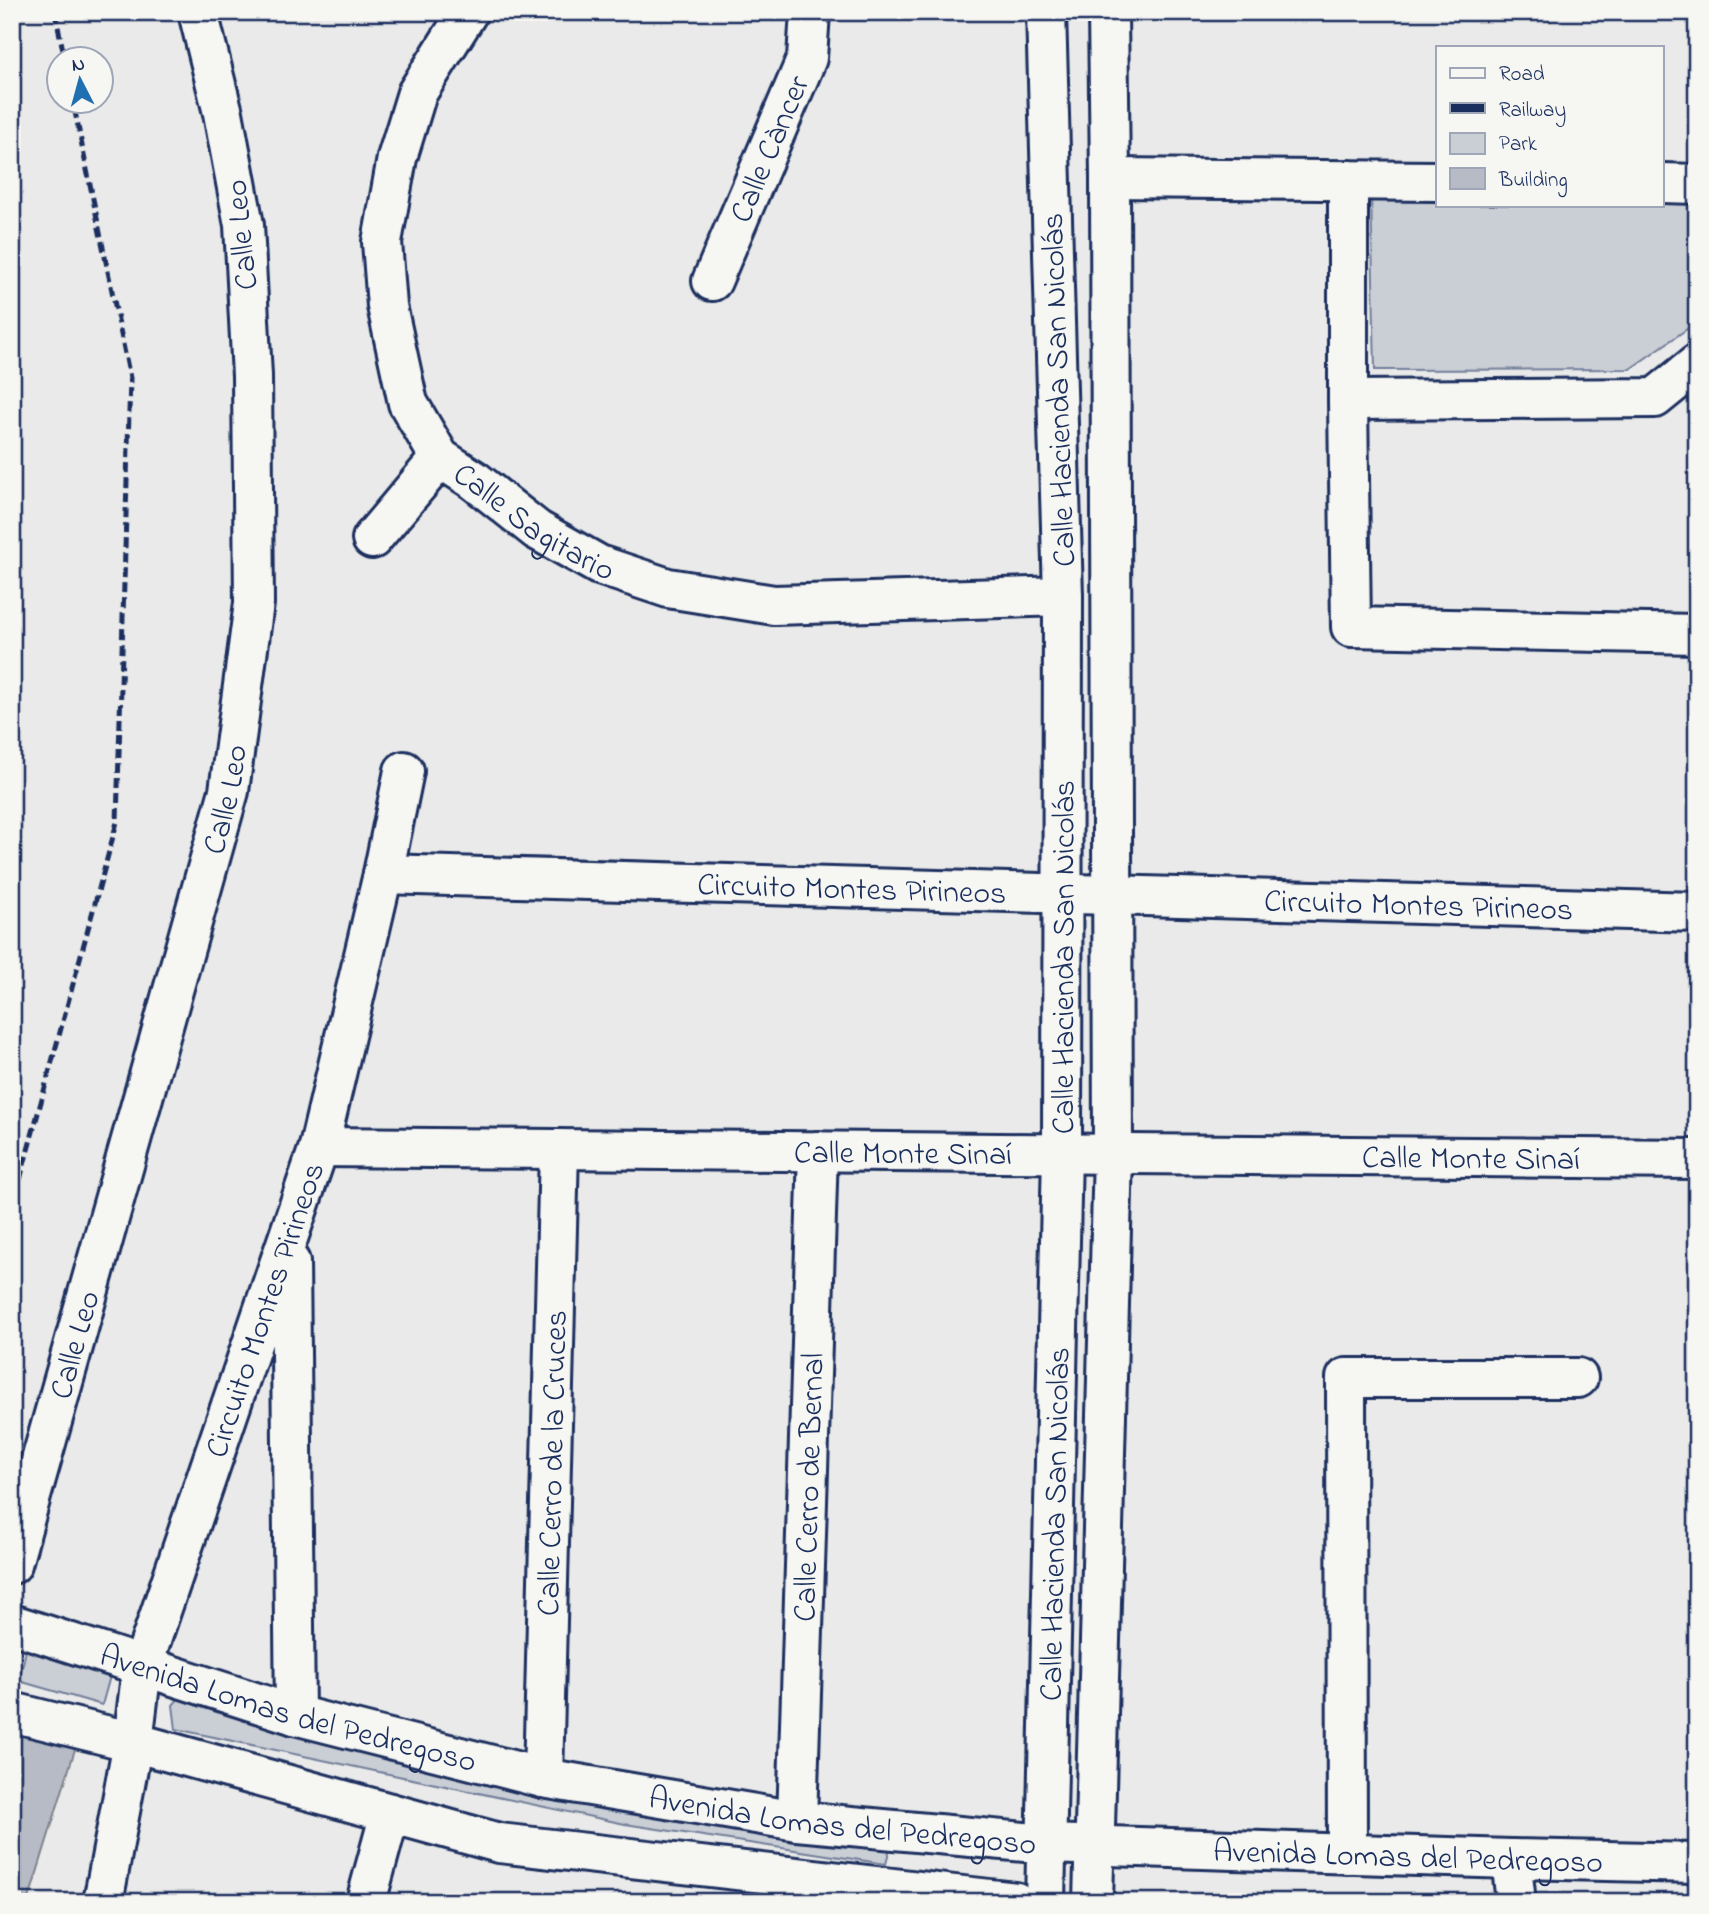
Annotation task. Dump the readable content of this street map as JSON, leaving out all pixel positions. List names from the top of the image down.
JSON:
{
  "streets": {
    "street": [
      "Calle Càncer",
      "Calle Leo",
      "Calle Hacienda San Nicolás",
      "Calle Sagitario",
      "Circuito Montes Pirineos",
      "Calle Monte Sinaí",
      "Calle Cerro de la Cruces",
      "Calle Cerro de Bernal",
      "Avenida Lomas del Pedregoso"
    ]
  },
  "crossings": [
    ["Calle Hacienda San Nicolás", "Calle Sagitario"],
    ["Calle Hacienda San Nicolás", "Circuito Montes Pirineos"],
    ["Calle Hacienda San Nicolás", "Calle Monte Sinaí"],
    ["Calle Hacienda San Nicolás", "Avenida Lomas del Pedregoso"],
    ["Circuito Montes Pirineos", "Calle Monte Sinaí"],
    ["Circuito Montes Pirineos", "Avenida Lomas del Pedregoso"],
    ["Calle Monte Sinaí", "Calle Cerro de la Cruces"],
    ["Calle Monte Sinaí", "Calle Cerro de Bernal"],
    ["Calle Cerro de la Cruces", "Avenida Lomas del Pedregoso"],
    ["Calle Cerro de Bernal", "Avenida Lomas del Pedregoso"]
  ],
  "legend": [
    "Road",
    "Railway",
    "Park",
    "Building"
  ],
  "north": "top"
}
